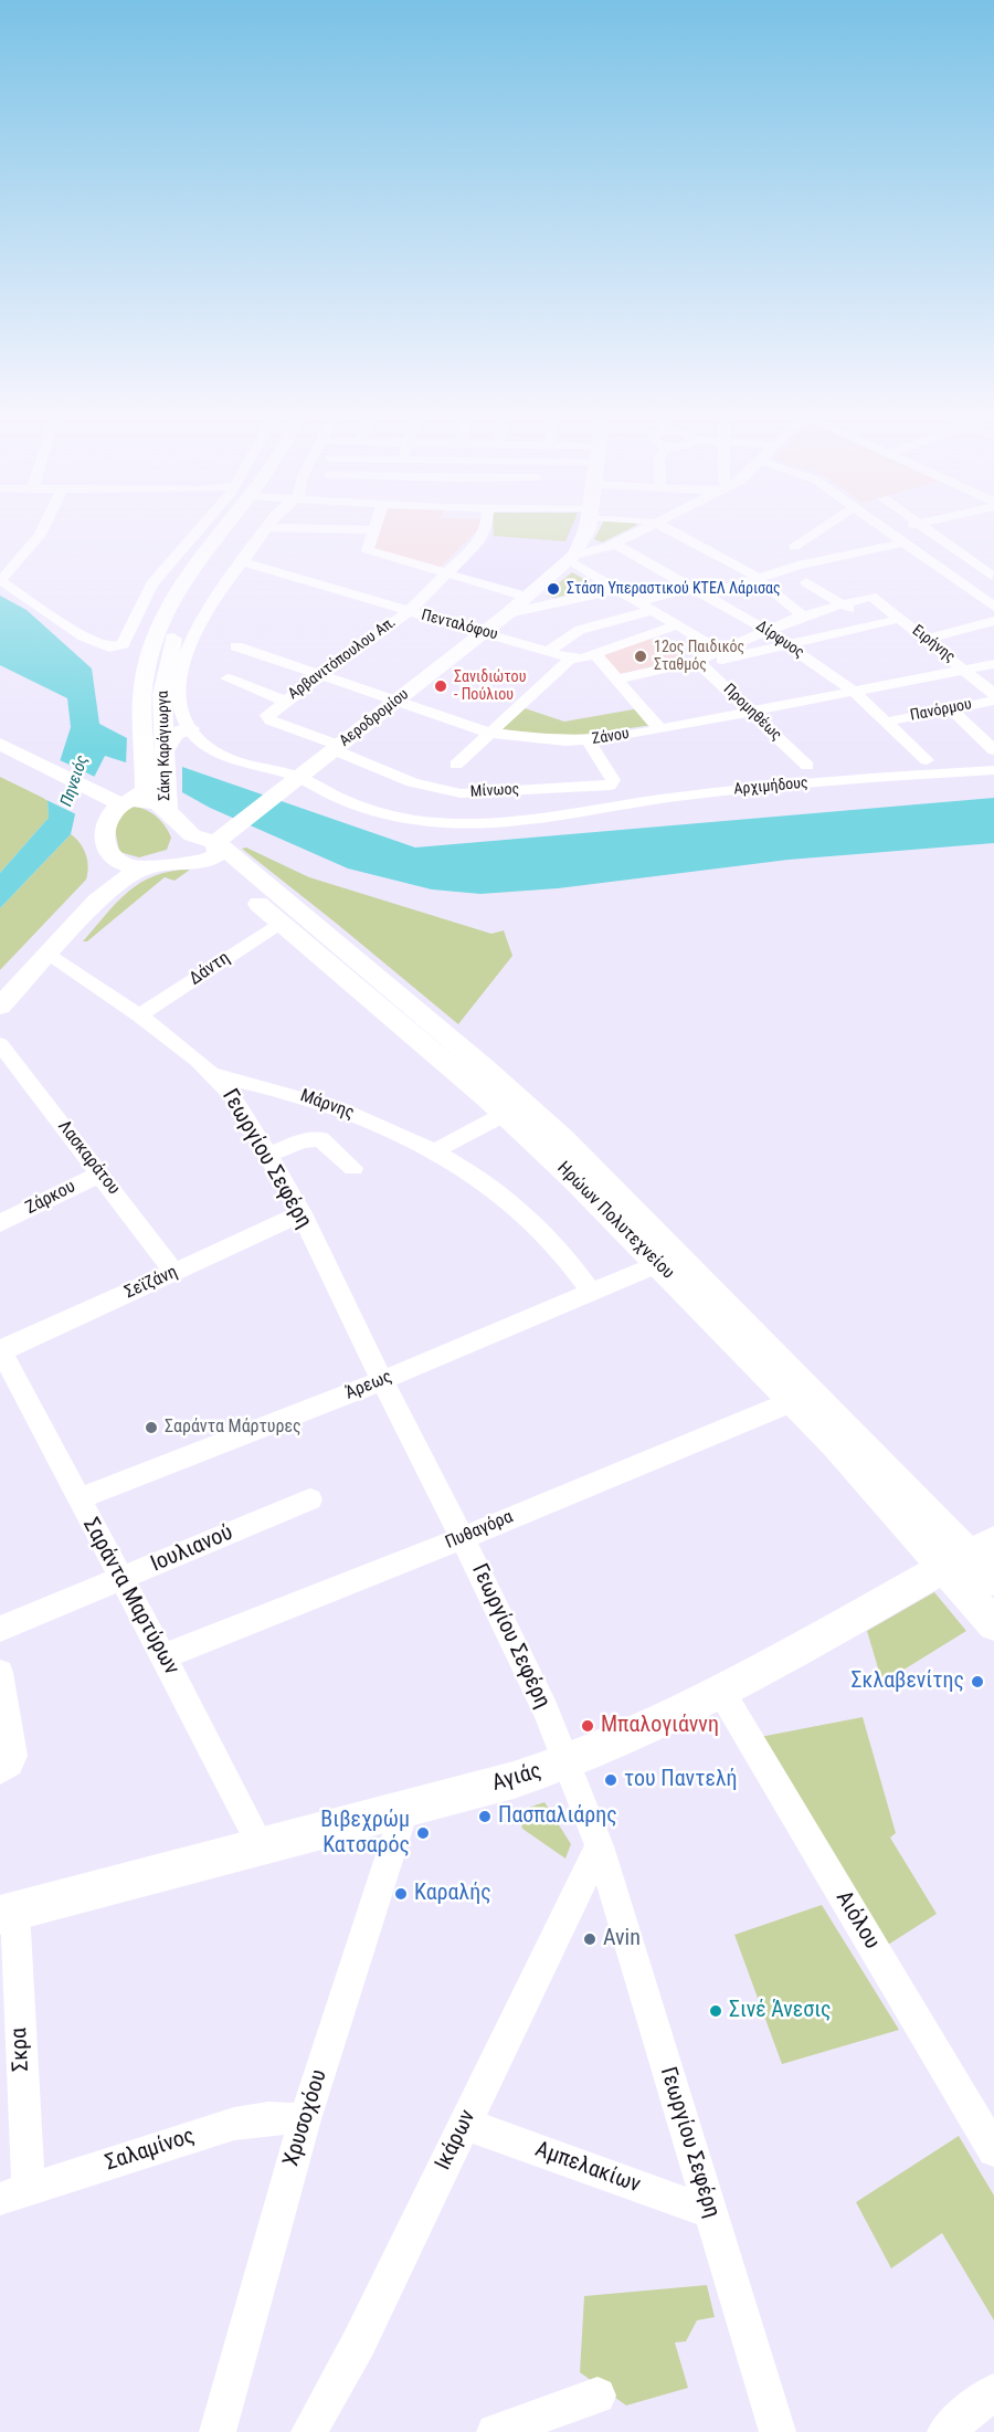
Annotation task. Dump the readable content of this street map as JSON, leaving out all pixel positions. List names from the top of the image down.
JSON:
{
  "streets": {
    "main road": [
      "Αεροδρομίου",
      "Σάκη Καράγιωργα",
      "Ηρώων Πολυτεχνείου",
      "Αγιάς"
    ],
    "street": [
      "Πενταλόφου",
      "Δίρφυος",
      "Ειρήνης",
      "Αρβανιτόπουλου Απ.",
      "Πανόρμου",
      "Προμηθέως",
      "Ζάνου",
      "Αρχιμήδους",
      "Μίνωος",
      "Δάντη",
      "Μάρνης",
      "Λασκαράτου",
      "Γεωργίου Σεφέρη",
      "Ζάρκου",
      "Σεϊζάνη",
      "Άρεως",
      "Πυθαγόρα",
      "Ιουλιανού",
      "Σαράντα Μαρτύρων",
      "Αιόλου",
      "Σκρα",
      "Χρυσοχόου",
      "Ικάρων",
      "Σαλαμίνος",
      "Αμπελακίων"
    ]
  },
  "crossings": [
    ["Πενταλόφου", "Αρβανιτόπουλου Απ."],
    ["Πενταλόφου", "Αεροδρομίου"],
    ["Πενταλόφου", "Σάκη Καράγιωργα"],
    ["Δίρφυος", "Πανόρμου"],
    ["Δίρφυος", "Ζάνου"],
    ["Ειρήνης", "Ζάνου"],
    ["Αρβανιτόπουλου Απ.", "Αεροδρομίου"],
    ["Αρβανιτόπουλου Απ.", "Ζάνου"],
    ["Αρβανιτόπουλου Απ.", "Μίνωος"],
    ["Προμηθέως", "Ζάνου"],
    ["Αεροδρομίου", "Ζάνου"],
    ["Αεροδρομίου", "Σάκη Καράγιωργα"],
    ["Αεροδρομίου", "Μίνωος"],
    ["Αεροδρομίου", "Ηρώων Πολυτεχνείου"],
    ["Ζάνου", "Μίνωος"],
    ["Σάκη Καράγιωργα", "Αρχιμήδους"],
    ["Σάκη Καράγιωργα", "Ηρώων Πολυτεχνείου"],
    ["Δάντη", "Γεωργίου Σεφέρη"],
    ["Δάντη", "Ηρώων Πολυτεχνείου"],
    ["Μάρνης", "Γεωργίου Σεφέρη"],
    ["Μάρνης", "Άρεως"],
    ["Λασκαράτου", "Ζάρκου"],
    ["Λασκαράτου", "Σεϊζάνη"],
    ["Γεωργίου Σεφέρη", "Σεϊζάνη"],
    ["Γεωργίου Σεφέρη", "Άρεως"],
    ["Γεωργίου Σεφέρη", "Πυθαγόρα"],
    ["Γεωργίου Σεφέρη", "Αγιάς"],
    ["Γεωργίου Σεφέρη", "Ικάρων"],
    ["Γεωργίου Σεφέρη", "Αμπελακίων"],
    ["Ηρώων Πολυτεχνείου", "Άρεως"],
    ["Ηρώων Πολυτεχνείου", "Πυθαγόρα"],
    ["Ηρώων Πολυτεχνείου", "Αγιάς"],
    ["Σεϊζάνη", "Σαράντα Μαρτύρων"],
    ["Άρεως", "Σαράντα Μαρτύρων"],
    ["Πυθαγόρα", "Σαράντα Μαρτύρων"],
    ["Ιουλιανού", "Σαράντα Μαρτύρων"],
    ["Σαράντα Μαρτύρων", "Αγιάς"],
    ["Αγιάς", "Αιόλου"],
    ["Αγιάς", "Σκρα"],
    ["Αγιάς", "Χρυσοχόου"],
    ["Σκρα", "Σαλαμίνος"],
    ["Χρυσοχόου", "Σαλαμίνος"],
    ["Ικάρων", "Αμπελακίων"]
  ],
  "water": ["Πηνειός"],
  "places": [
    "Στάση Υπεραστικού ΚΤΕΛ Λάρισας",
    "12ος Παιδικός Σταθμός",
    "Σανιδιώτου - Πούλιου",
    "Σαράντα Μάρτυρες",
    "Σκλαβενίτης",
    "Μπαλογιάννη",
    "του Παντελή",
    "Πασπαλιάρης",
    "Βιβεχρώμ Κατσαρός",
    "Καραλής",
    "Avin",
    "Σινέ Άνεσις"
  ]
}
